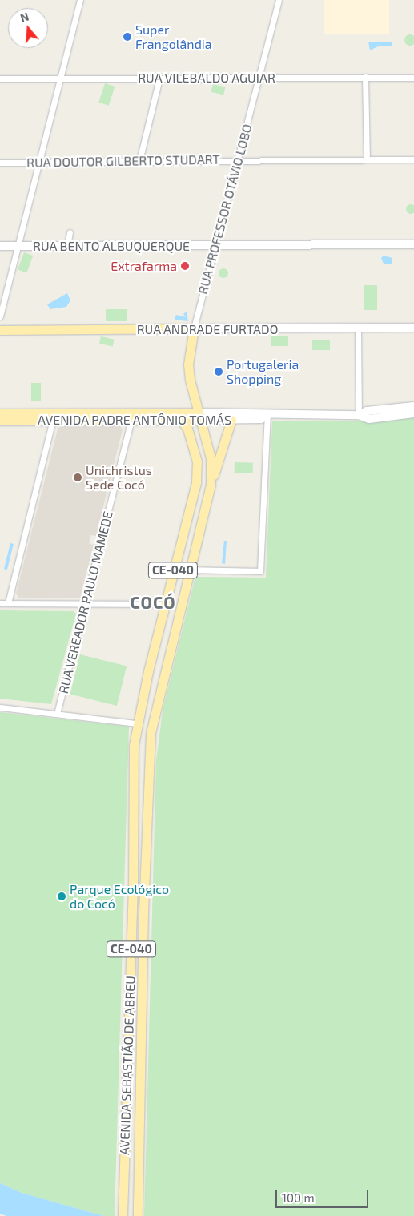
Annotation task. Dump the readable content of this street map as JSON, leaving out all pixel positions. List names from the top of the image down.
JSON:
{
  "streets": {
    "main road": [
      "RUA PROFESSOR OTÁVIO LOBO",
      "RUA ANDRADE FURTADO",
      "AVENIDA PADRE ANTÔNIO TOMÁS",
      "CE-040",
      "AVENIDA SEBASTIÃO DE ABREU"
    ],
    "street": [
      "RUA VILEBALDO AGUIAR",
      "RUA DOUTOR GILBERTO STUDART",
      "RUA BENTO ALBUQUERQUE",
      "RUA VEREADOR PAULO MAMEDE"
    ]
  },
  "crossings": [
    ["RUA VILEBALDO AGUIAR", "RUA PROFESSOR OTÁVIO LOBO"],
    ["RUA DOUTOR GILBERTO STUDART", "RUA PROFESSOR OTÁVIO LOBO"],
    ["RUA PROFESSOR OTÁVIO LOBO", "RUA BENTO ALBUQUERQUE"],
    ["RUA PROFESSOR OTÁVIO LOBO", "RUA ANDRADE FURTADO"],
    ["RUA PROFESSOR OTÁVIO LOBO", "AVENIDA PADRE ANTÔNIO TOMÁS"],
    ["RUA PROFESSOR OTÁVIO LOBO", "CE-040"],
    ["AVENIDA PADRE ANTÔNIO TOMÁS", "CE-040"],
    ["AVENIDA PADRE ANTÔNIO TOMÁS", "RUA VEREADOR PAULO MAMEDE"],
    ["CE-040", "AVENIDA SEBASTIÃO DE ABREU"]
  ],
  "districts": ["COCÓ"],
  "places": [
    "Super Frangolândia",
    "Extrafarma",
    "Portugaleria Shopping",
    "Unichristus Sede Cocó",
    "Parque Ecológico do Cocó"
  ],
  "scale_bar": "100 m",
  "north": "top"
}
